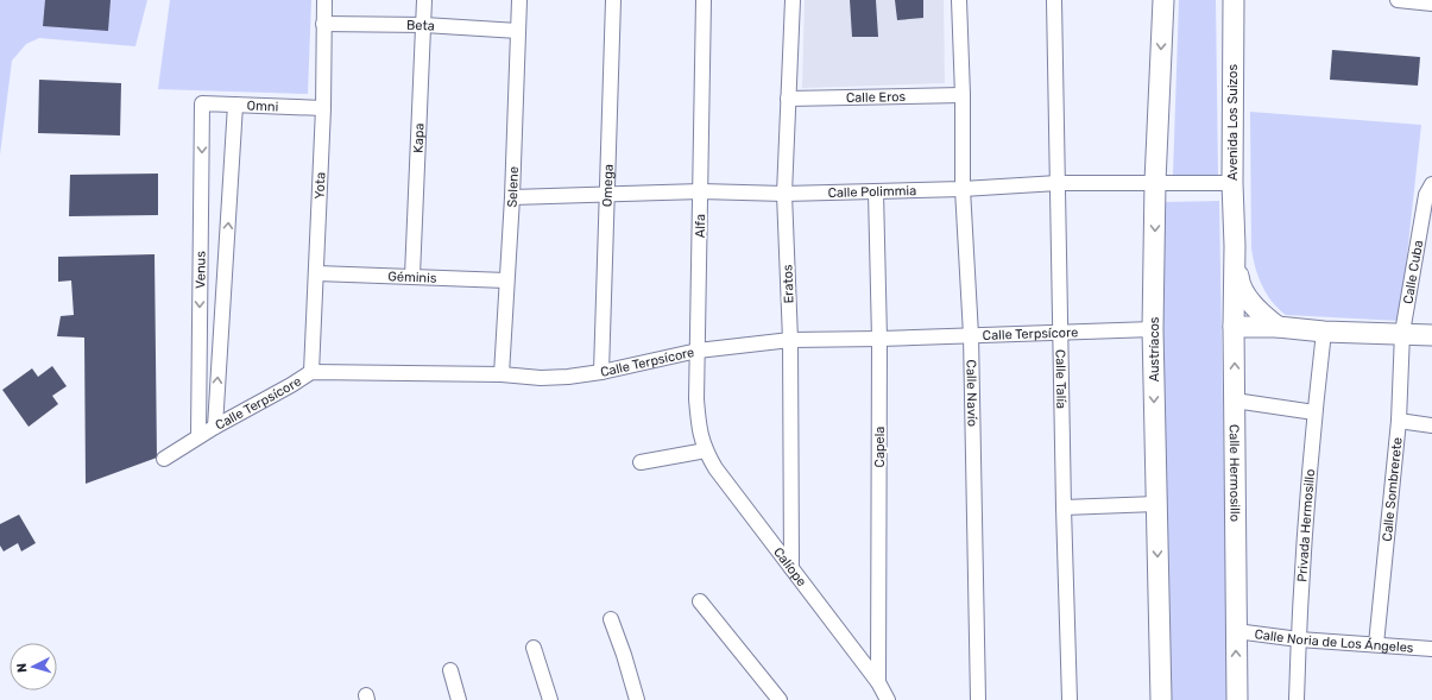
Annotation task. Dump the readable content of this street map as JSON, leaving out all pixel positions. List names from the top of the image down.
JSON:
{
  "streets": {
    "street": [
      "Beta",
      "Calle Eros",
      "Omni",
      "Avenida Los Suizos",
      "Kapa",
      "Yota",
      "Omega",
      "Selene",
      "Calle Polimmia",
      "Alfa",
      "Venus",
      "Calle Cuba",
      "Géminis",
      "Eratos",
      "Calle Terpsícore",
      "Austríacos",
      "Calle Talía",
      "Calle Navío",
      "Capela",
      "Calle Hermosillo",
      "Calle Sombrerete",
      "Privada Hermosillo",
      "Calíope",
      "Calle Noria de Los Ángeles"
    ]
  },
  "crossings": [
    ["Beta", "Kapa"],
    ["Beta", "Yota"],
    ["Beta", "Selene"],
    ["Calle Eros", "Eratos"],
    ["Calle Eros", "Calle Navío"],
    ["Omni", "Yota"],
    ["Omni", "Venus"],
    ["Avenida Los Suizos", "Calle Polimmia"],
    ["Avenida Los Suizos", "Calle Hermosillo"],
    ["Kapa", "Géminis"],
    ["Yota", "Géminis"],
    ["Yota", "Calle Terpsícore"],
    ["Omega", "Calle Polimmia"],
    ["Omega", "Calle Terpsícore"],
    ["Selene", "Calle Polimmia"],
    ["Selene", "Géminis"],
    ["Selene", "Calle Terpsícore"],
    ["Calle Polimmia", "Alfa"],
    ["Calle Polimmia", "Eratos"],
    ["Calle Polimmia", "Austríacos"],
    ["Calle Polimmia", "Calle Talía"],
    ["Calle Polimmia", "Calle Navío"],
    ["Calle Polimmia", "Capela"],
    ["Alfa", "Calle Terpsícore"],
    ["Alfa", "Calíope"],
    ["Venus", "Calle Terpsícore"],
    ["Calle Cuba", "Calle Sombrerete"],
    ["Eratos", "Calle Terpsícore"],
    ["Eratos", "Calíope"],
    ["Calle Terpsícore", "Austríacos"],
    ["Calle Terpsícore", "Calle Talía"],
    ["Calle Terpsícore", "Calle Navío"],
    ["Calle Terpsícore", "Capela"],
    ["Capela", "Calíope"],
    ["Calle Hermosillo", "Calle Noria de Los Ángeles"],
    ["Calle Sombrerete", "Calle Noria de Los Ángeles"],
    ["Privada Hermosillo", "Calle Noria de Los Ángeles"]
  ],
  "one_way": ["Austríacos"],
  "north": "left"
}
